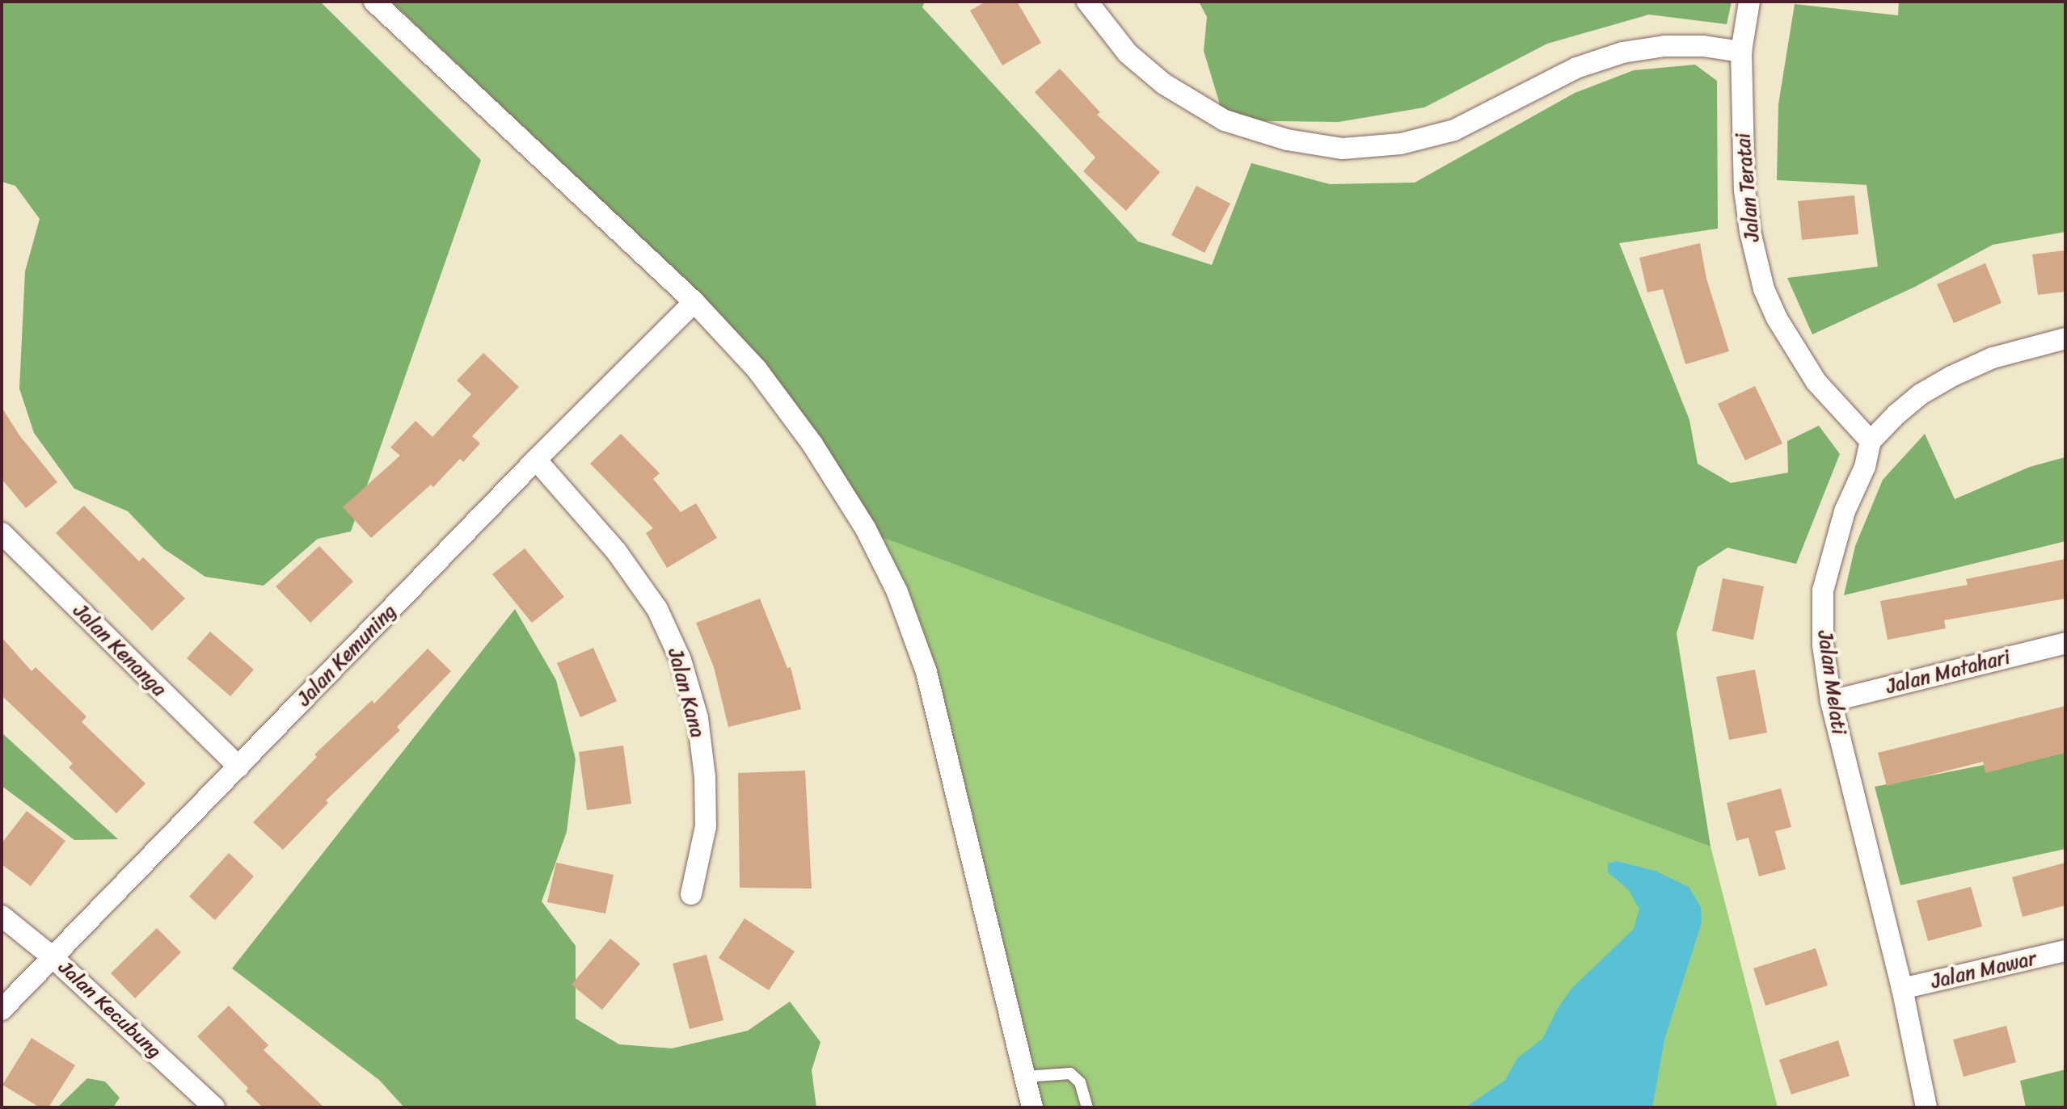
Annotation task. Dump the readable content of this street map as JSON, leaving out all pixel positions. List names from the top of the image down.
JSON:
{
  "streets": {
    "street": [
      "Jalan Teratai",
      "Jalan Kenanga",
      "Jalan Kemuning",
      "Jalan Matahari",
      "Jalan Melati",
      "Jalan Kana",
      "Jalan Mawar",
      "Jalan Kecubung"
    ]
  },
  "crossings": [
    ["Jalan Teratai", "Jalan Melati"],
    ["Jalan Kenanga", "Jalan Kemuning"],
    ["Jalan Kemuning", "Jalan Kana"],
    ["Jalan Kemuning", "Jalan Kecubung"],
    ["Jalan Matahari", "Jalan Melati"],
    ["Jalan Melati", "Jalan Mawar"]
  ]
}
